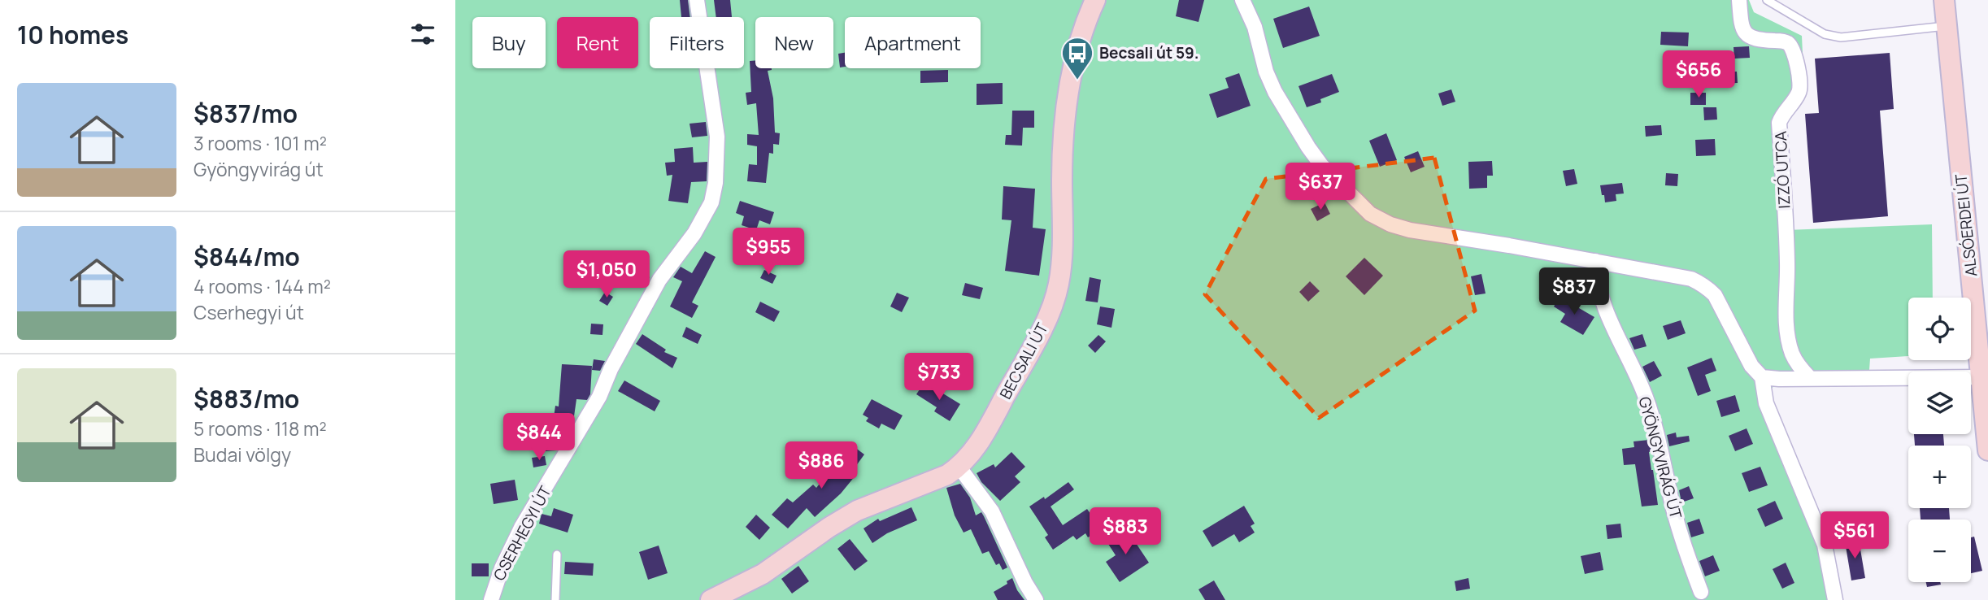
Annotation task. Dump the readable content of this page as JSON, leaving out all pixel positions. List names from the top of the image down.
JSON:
{
  "streets": {
    "main road": ["ALSÓERDEI ÚT", "BECSALI ÚT"],
    "street": ["IZZÓ UTCA", "GYÖNGYVIRÁG ÚT", "CSERHEGYI ÚT"]
  },
  "places": {
    "bus stop": ["Becsali út 59."]
  },
  "page": {
    "heading": "10 homes",
    "chip": [
      "Buy",
      "Rent",
      "Filters",
      "New",
      "Apartment"
    ],
    "price": [
      "$656",
      "$637",
      "$955",
      "$1,050",
      "$837",
      "$733",
      "$844",
      "$886",
      "$883",
      "$561"
    ],
    "list": [
      {
        "name": "$837/mo",
        "note": "3 rooms · 101 m² · Gyöngyvirág út"
      },
      {
        "name": "$844/mo",
        "note": "4 rooms · 144 m² · Cserhegyi út"
      },
      {
        "name": "$883/mo",
        "note": "5 rooms · 118 m² · Budai völgy"
      }
    ],
    "map_buttons": ["+", "−"]
  }
}
